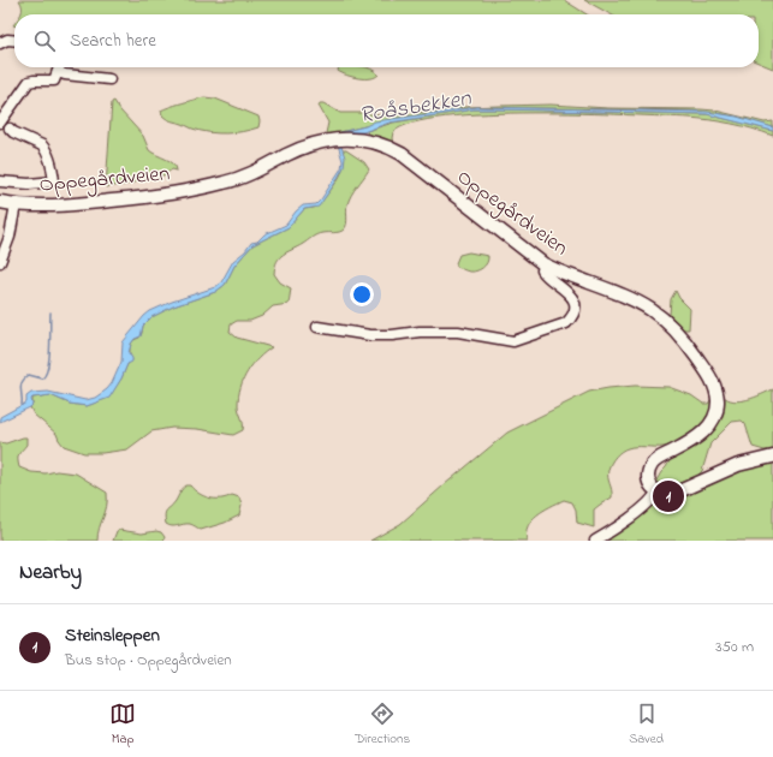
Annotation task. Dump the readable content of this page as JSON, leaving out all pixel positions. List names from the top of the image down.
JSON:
{
  "streets": {
    "main road": ["Oppegårdveien"]
  },
  "water": ["Roåsbekken"],
  "page": {
    "search": "Search here",
    "pins": "1",
    "heading": "Nearby",
    "list": [
      {
        "mark": "1",
        "name": "Steinsleppen",
        "note": "Bus stop · Oppegårdveien",
        "value": "350 m"
      }
    ],
    "nav": ["Map", "Directions", "Saved"]
  }
}
